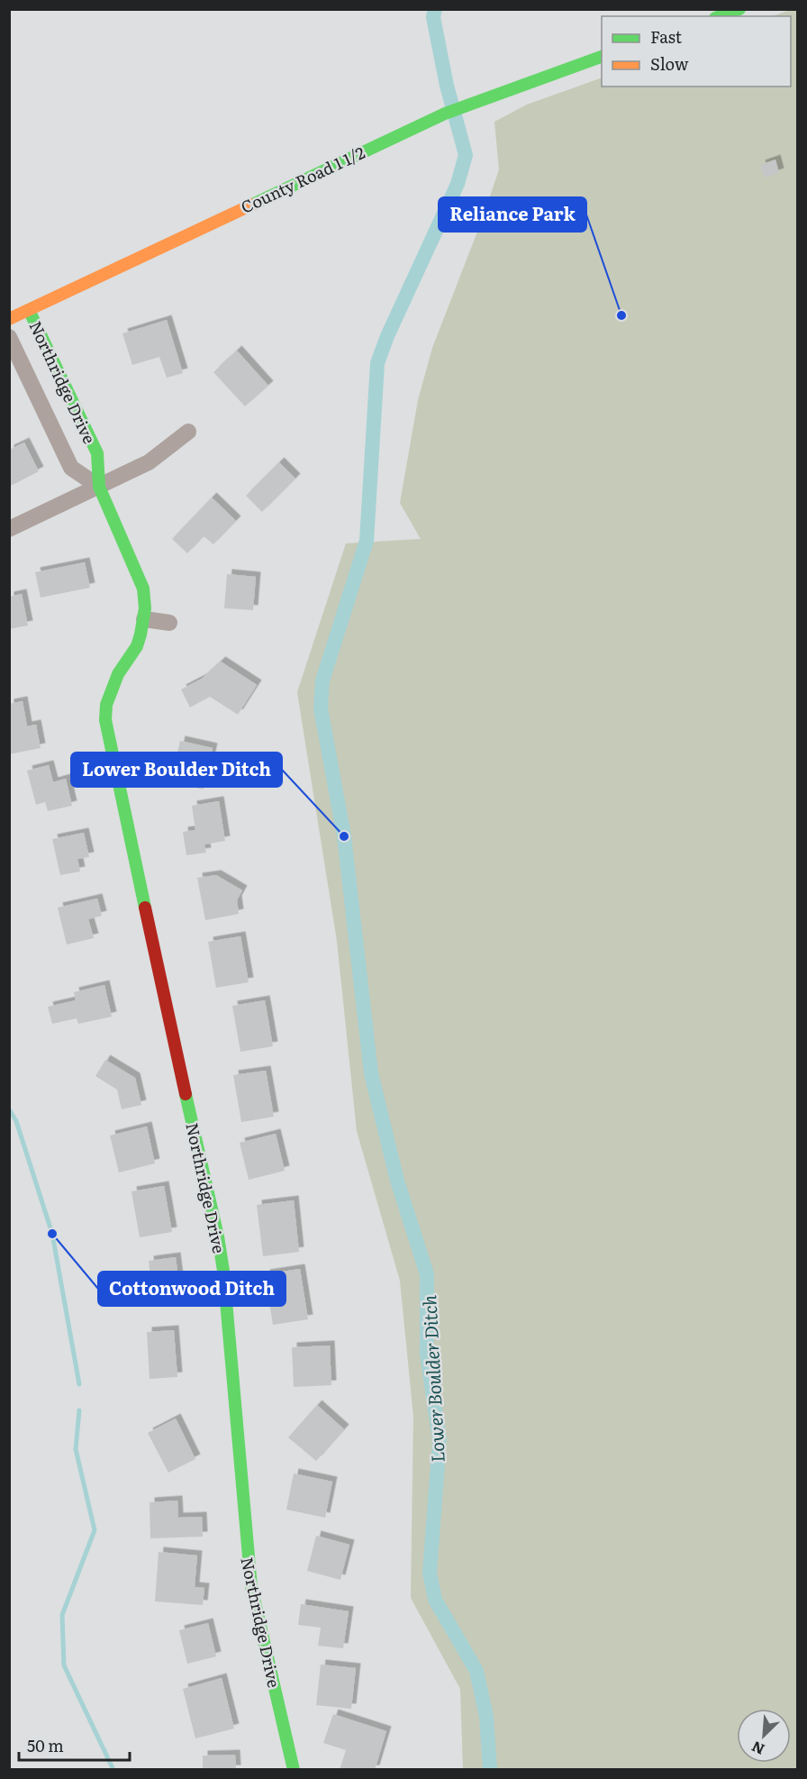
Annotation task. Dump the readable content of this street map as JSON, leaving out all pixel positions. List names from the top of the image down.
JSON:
{
  "streets": {
    "street": ["County Road 1 1/2", "Northridge Drive"]
  },
  "crossings": [
    ["County Road 1 1/2", "Northridge Drive"]
  ],
  "water": ["Lower Boulder Ditch"],
  "places": ["Reliance Park", "Lower Boulder Ditch", "Cottonwood Ditch"],
  "legend": ["Fast", "Slow"],
  "scale_bar": "50 m",
  "north": "bottom left"
}
